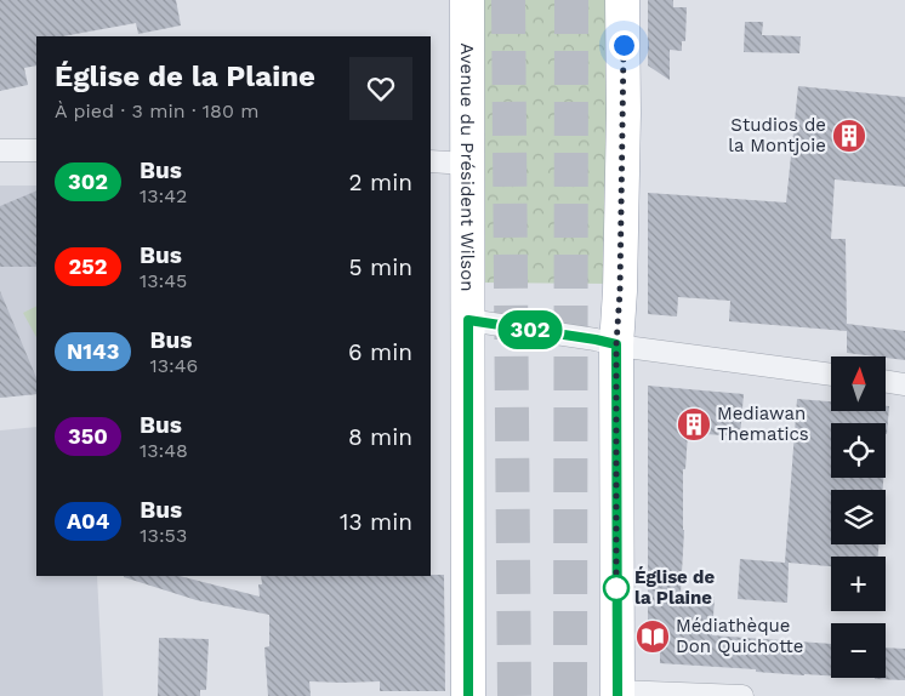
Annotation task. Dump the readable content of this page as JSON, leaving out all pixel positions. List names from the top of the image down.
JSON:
{
  "streets": {
    "main road": ["Avenue du Président Wilson"]
  },
  "places": {
    "building": ["Studios de la Montjoie", "Mediawan Thematics"],
    "other": ["Église de la Plaine"],
    "library": ["Médiathèque Don Quichotte"]
  },
  "lines": ["bus line 302"],
  "north": "top",
  "page": {
    "on_map": "302",
    "heading": ["Église de la Plaine", "À pied · 3 min · 180 m"],
    "list": [
      {
        "mark": "302",
        "name": "Bus",
        "note": "13:42",
        "value": "2 min"
      },
      {
        "mark": "252",
        "name": "Bus",
        "note": "13:45",
        "value": "5 min"
      },
      {
        "mark": "N143",
        "name": "Bus",
        "note": "13:46",
        "value": "6 min"
      },
      {
        "mark": "350",
        "name": "Bus",
        "note": "13:48",
        "value": "8 min"
      },
      {
        "mark": "A04",
        "name": "Bus",
        "note": "13:53",
        "value": "13 min"
      }
    ],
    "map_buttons": ["+", "−"]
  }
}
